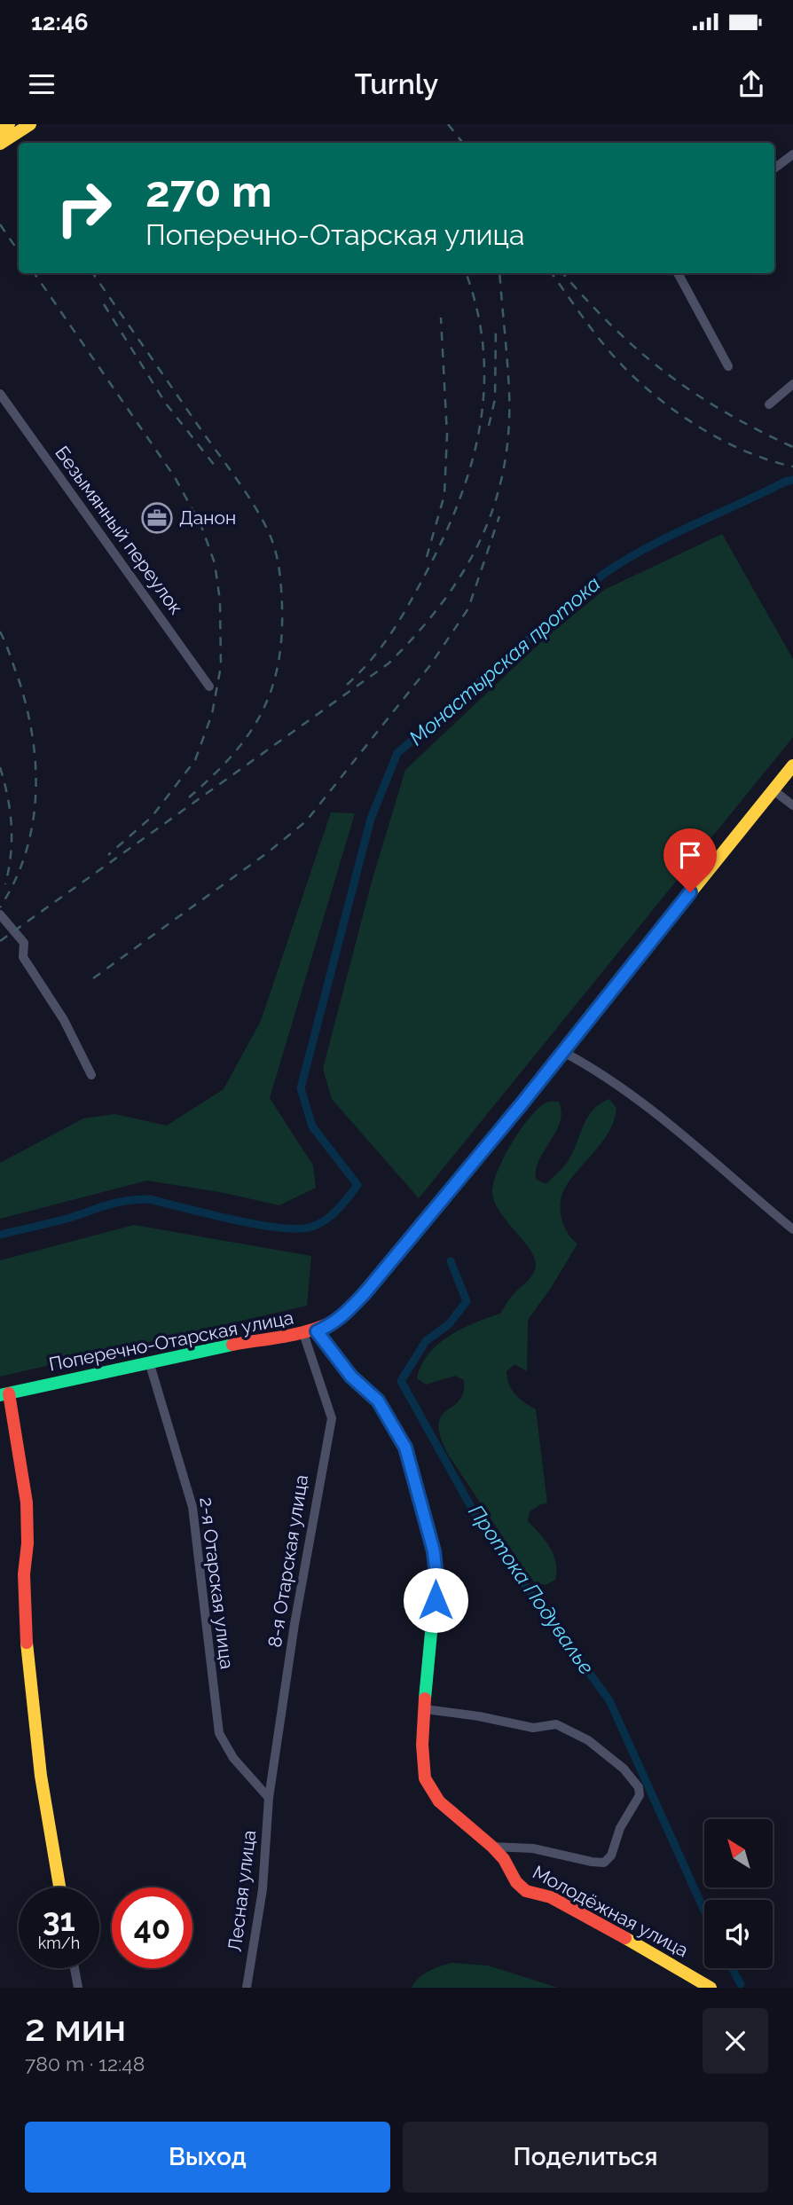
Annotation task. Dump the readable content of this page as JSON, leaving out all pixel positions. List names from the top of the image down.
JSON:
{
  "streets": {
    "street": [
      "Безымянный переулок",
      "Поперечно-Отарская улица",
      "8-я Отарская улица",
      "2-я Отарская улица",
      "Лесная улица",
      "Молодёжная улица"
    ]
  },
  "crossings": [
    ["Поперечно-Отарская улица", "8-я Отарская улица"],
    ["Поперечно-Отарская улица", "2-я Отарская улица"],
    ["Поперечно-Отарская улица", "Молодёжная улица"],
    ["8-я Отарская улица", "2-я Отарская улица"],
    ["8-я Отарская улица", "Лесная улица"],
    ["8-я Отарская улица", "Молодёжная улица"],
    ["2-я Отарская улица", "Лесная улица"]
  ],
  "water": ["Монастырская протока", "Протока Подувалье"],
  "places": {
    "office": ["Данон"]
  },
  "north": "top left",
  "page": {
    "status": "12:46",
    "header": "Turnly",
    "turn": ["270 m", "Поперечно-Отарская улица"],
    "speed": "31 km/h",
    "limit": "40",
    "heading": ["2 мин", "780 m · 12:48"],
    "buttons": ["Выход", "Поделиться"]
  }
}
